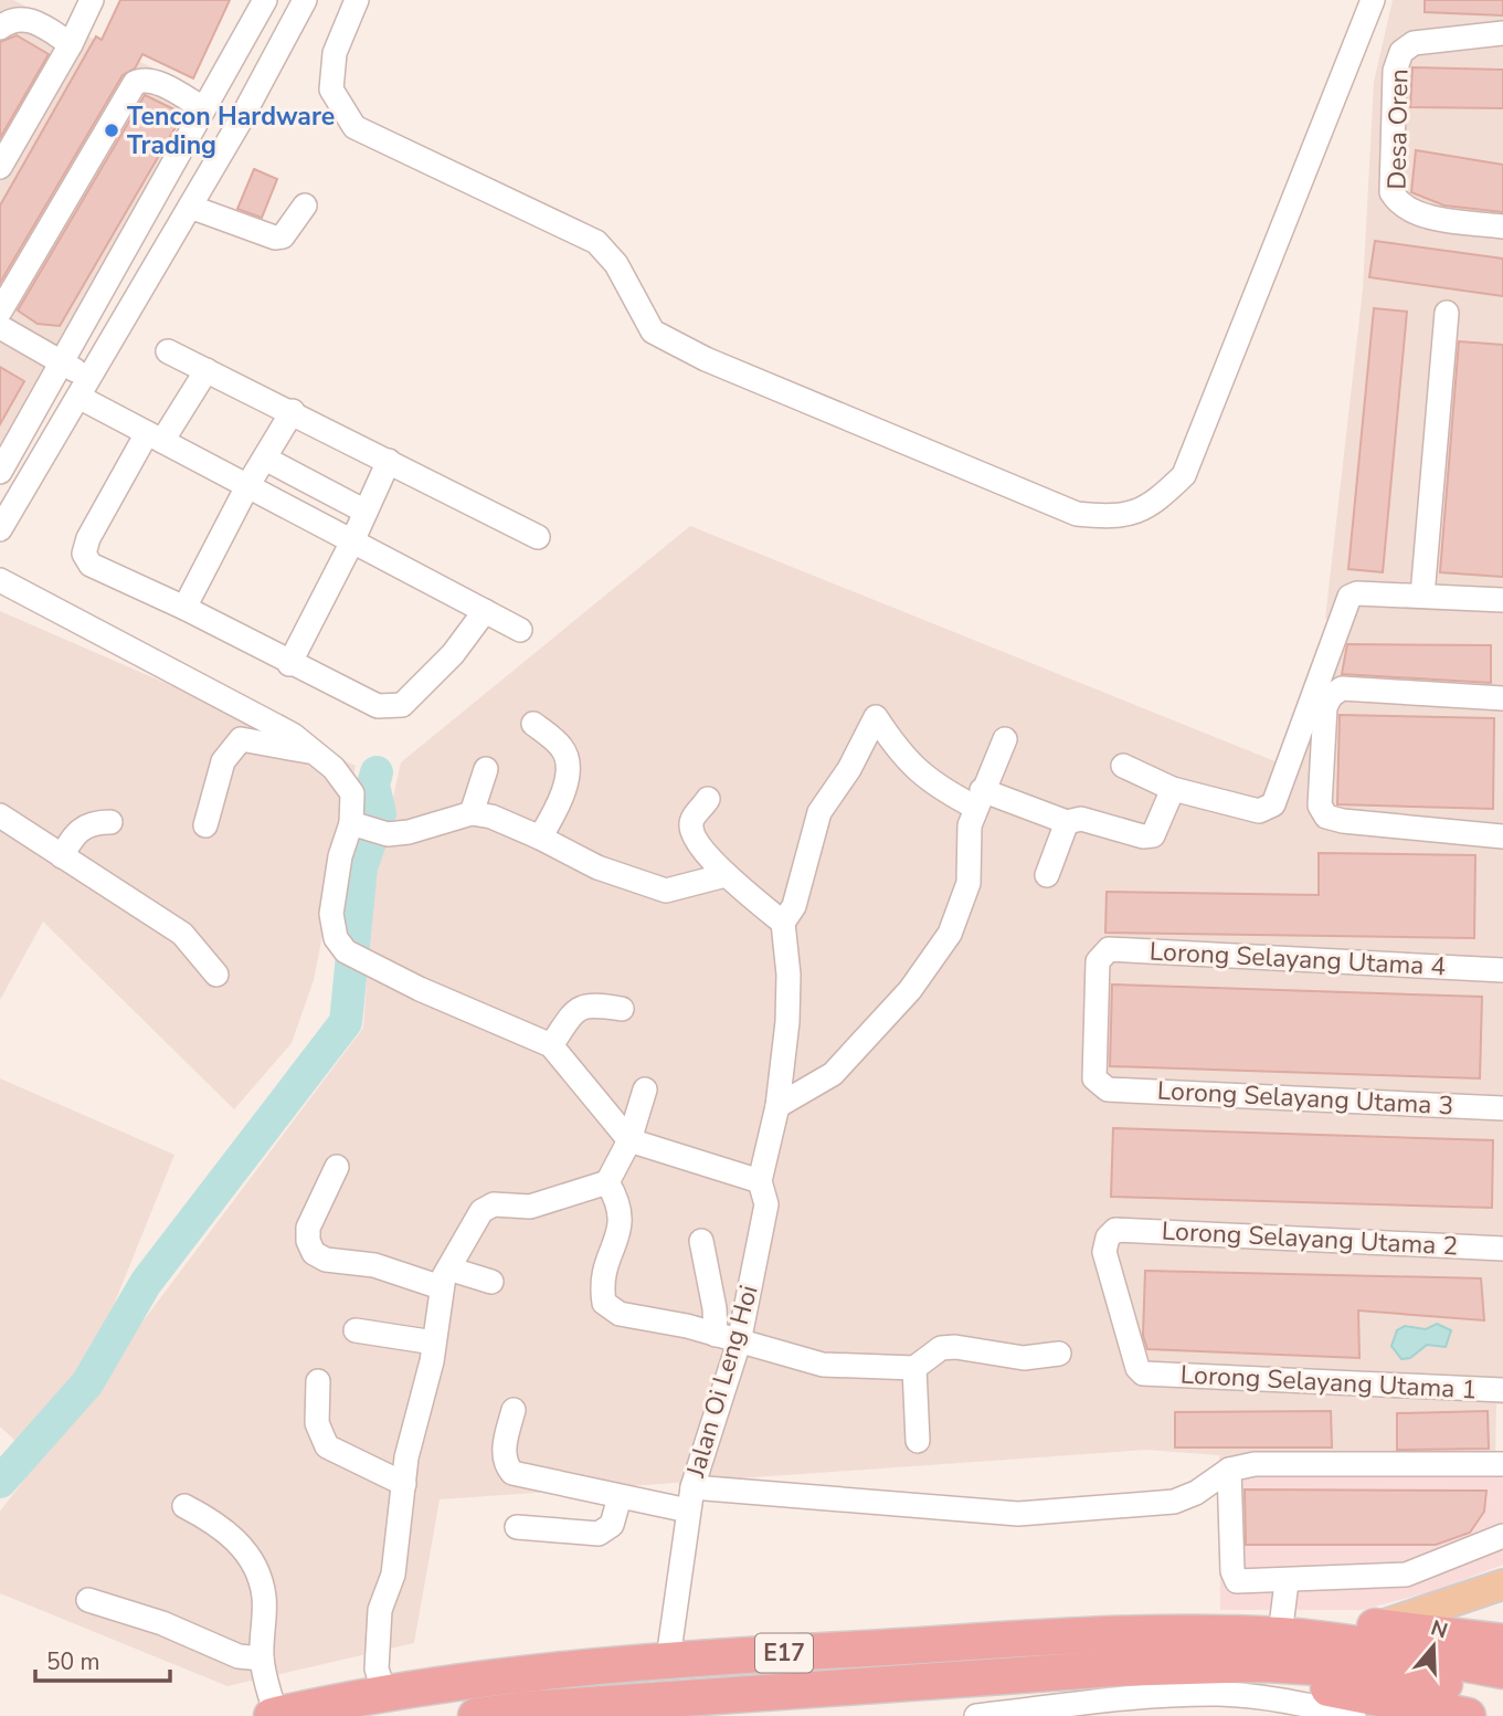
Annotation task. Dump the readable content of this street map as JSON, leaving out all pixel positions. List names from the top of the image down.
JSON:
{
  "streets": {
    "highway": ["E17"],
    "street": [
      "Desa Oren",
      "Lorong Selayang Utama 4",
      "Lorong Selayang Utama 3",
      "Lorong Selayang Utama 2",
      "Jalan Oi Leng Hoi",
      "Lorong Selayang Utama 1"
    ]
  },
  "crossings": [
    ["Lorong Selayang Utama 4", "Lorong Selayang Utama 3"],
    ["Lorong Selayang Utama 2", "Lorong Selayang Utama 1"],
    ["Jalan Oi Leng Hoi", "E17"]
  ],
  "places": ["Tencon Hardware Trading"],
  "scale_bar": "50 m",
  "north": "top"
}
